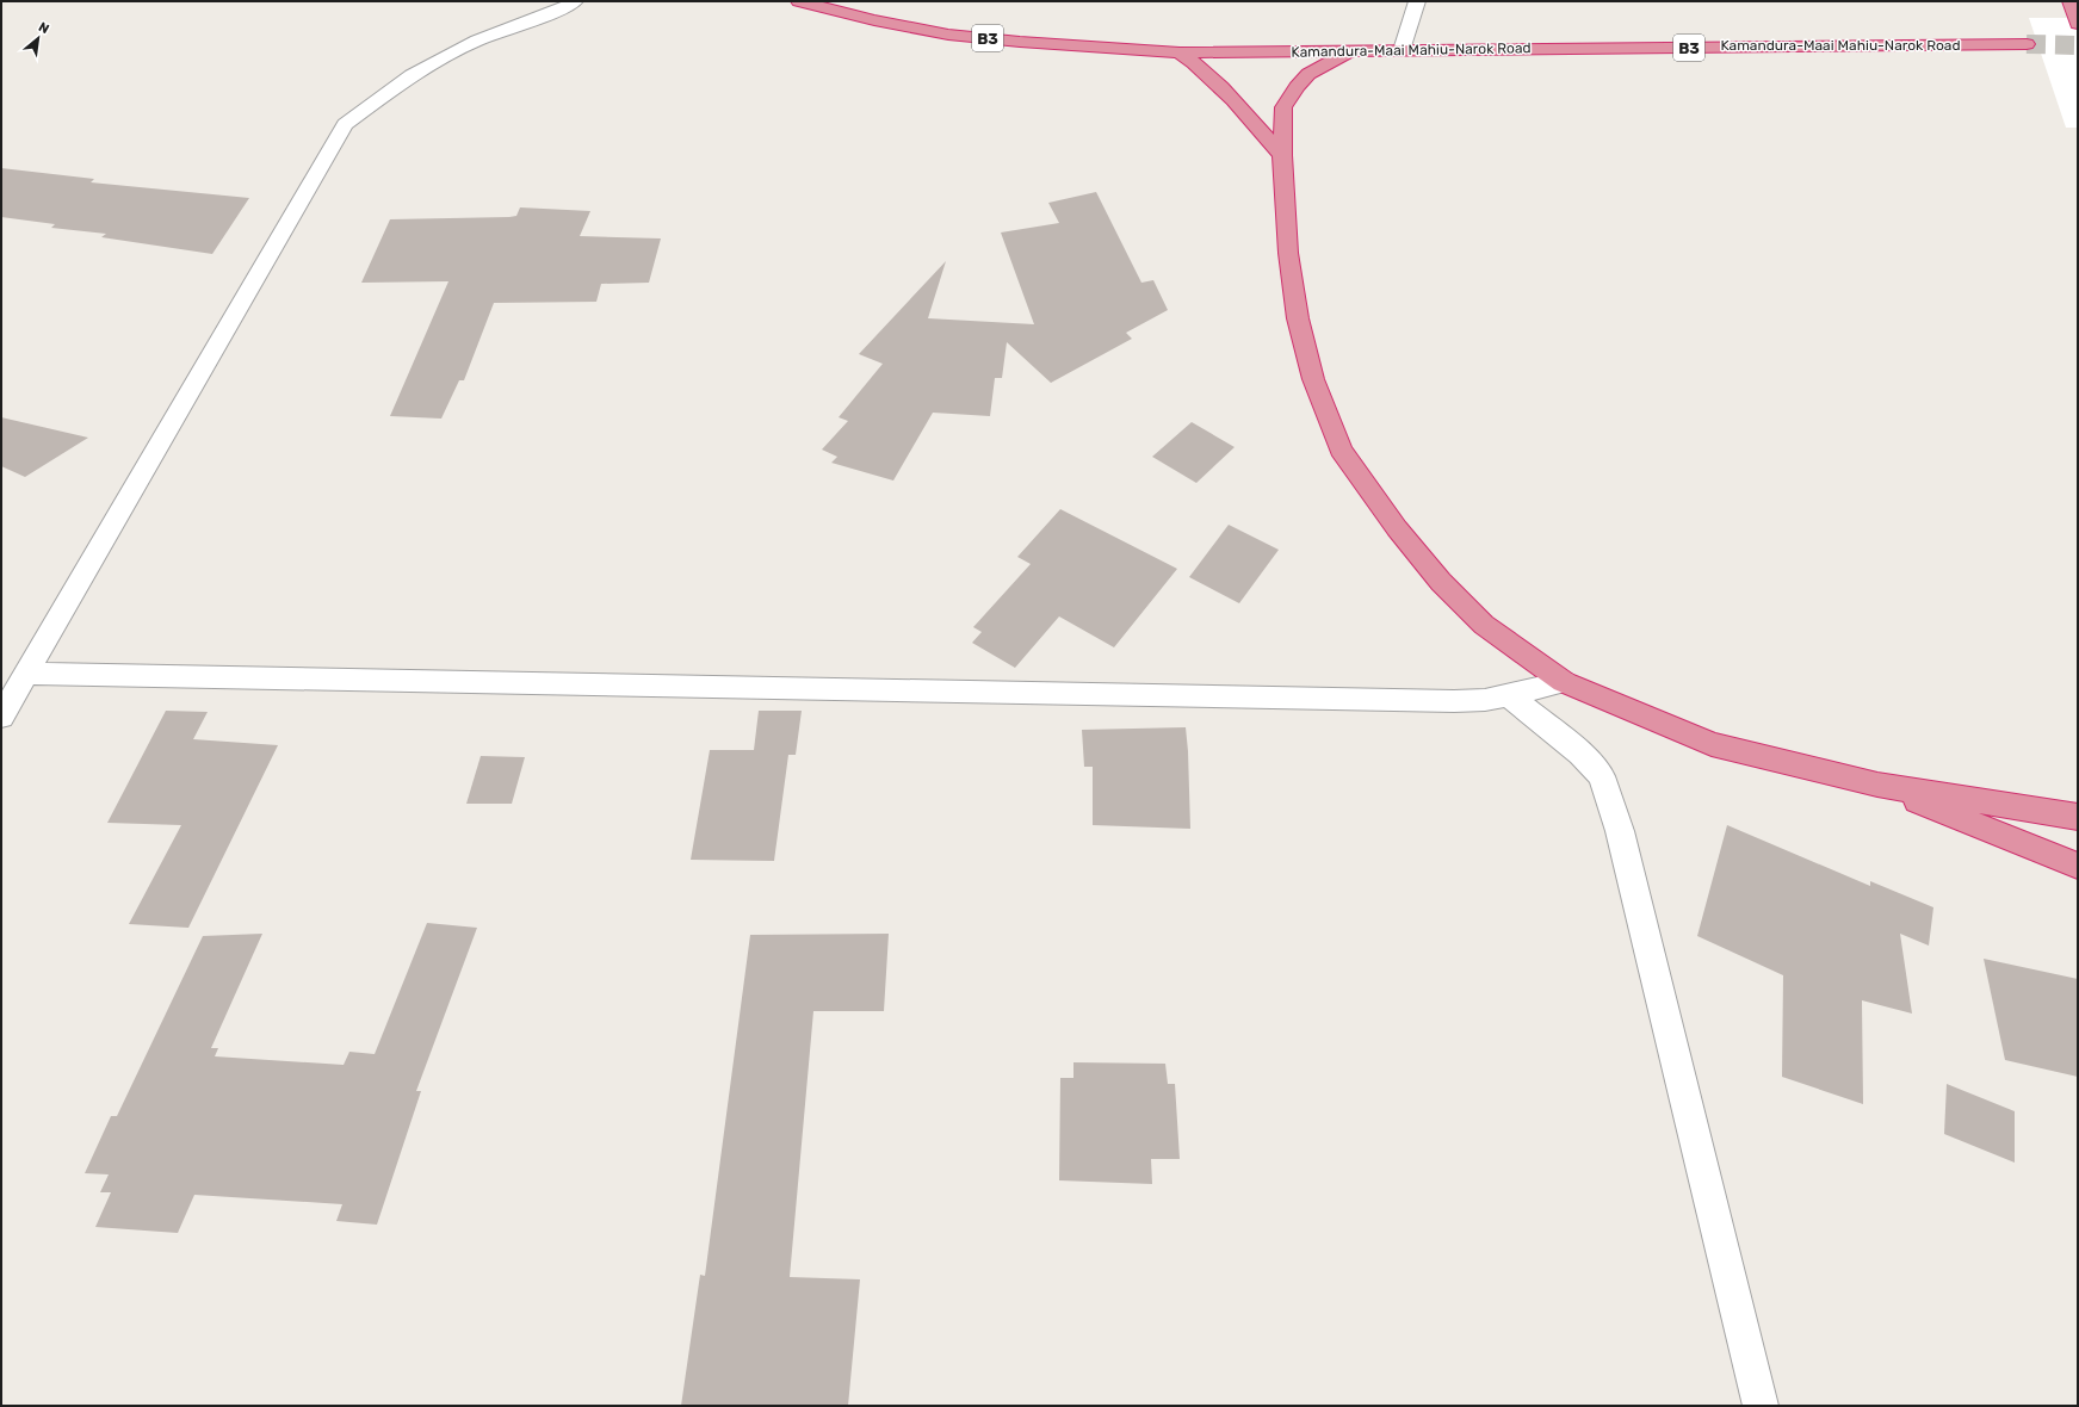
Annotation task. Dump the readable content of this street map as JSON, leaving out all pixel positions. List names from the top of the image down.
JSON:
{
  "streets": {
    "highway": ["B3", "Kamandura-Maai Mahiu-Narok Road"]
  },
  "north": "top right"
}
